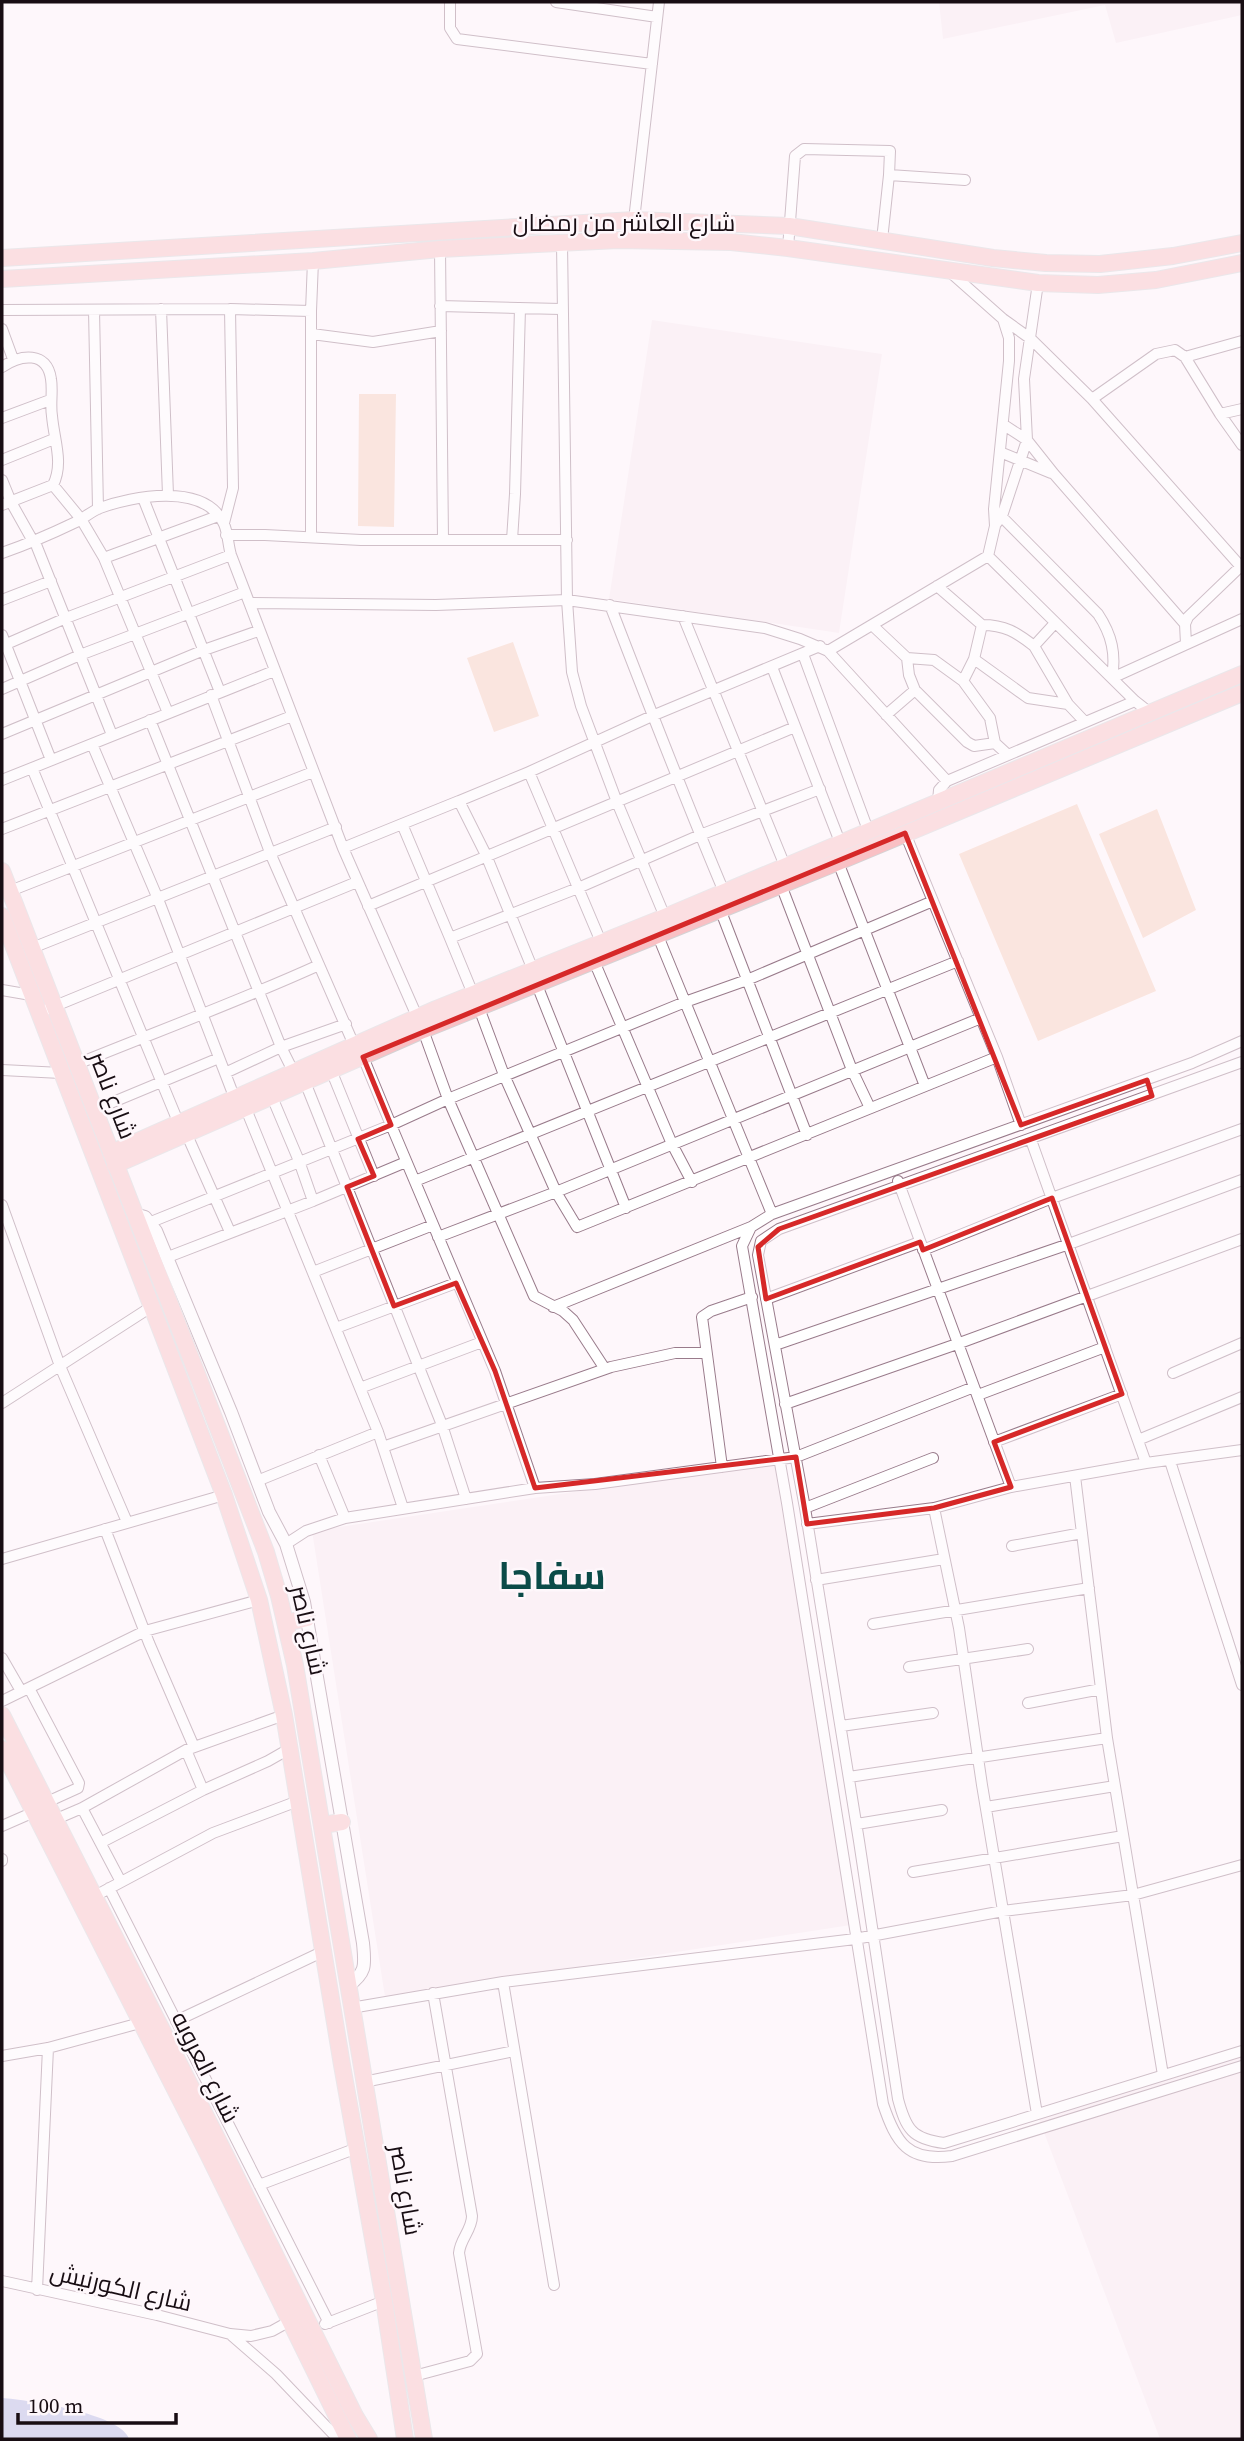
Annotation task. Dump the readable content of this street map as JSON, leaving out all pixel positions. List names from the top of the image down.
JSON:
{
  "streets": {
    "main road": ["شارع العاشر من رمضان", "شارع ناصر", "شارع العروبه"],
    "street": ["شارع الكورنيش"]
  },
  "crossings": [
    ["شارع العروبه", "شارع الكورنيش"]
  ],
  "districts": ["سفاجا"],
  "scale_bar": "100 m"
}
